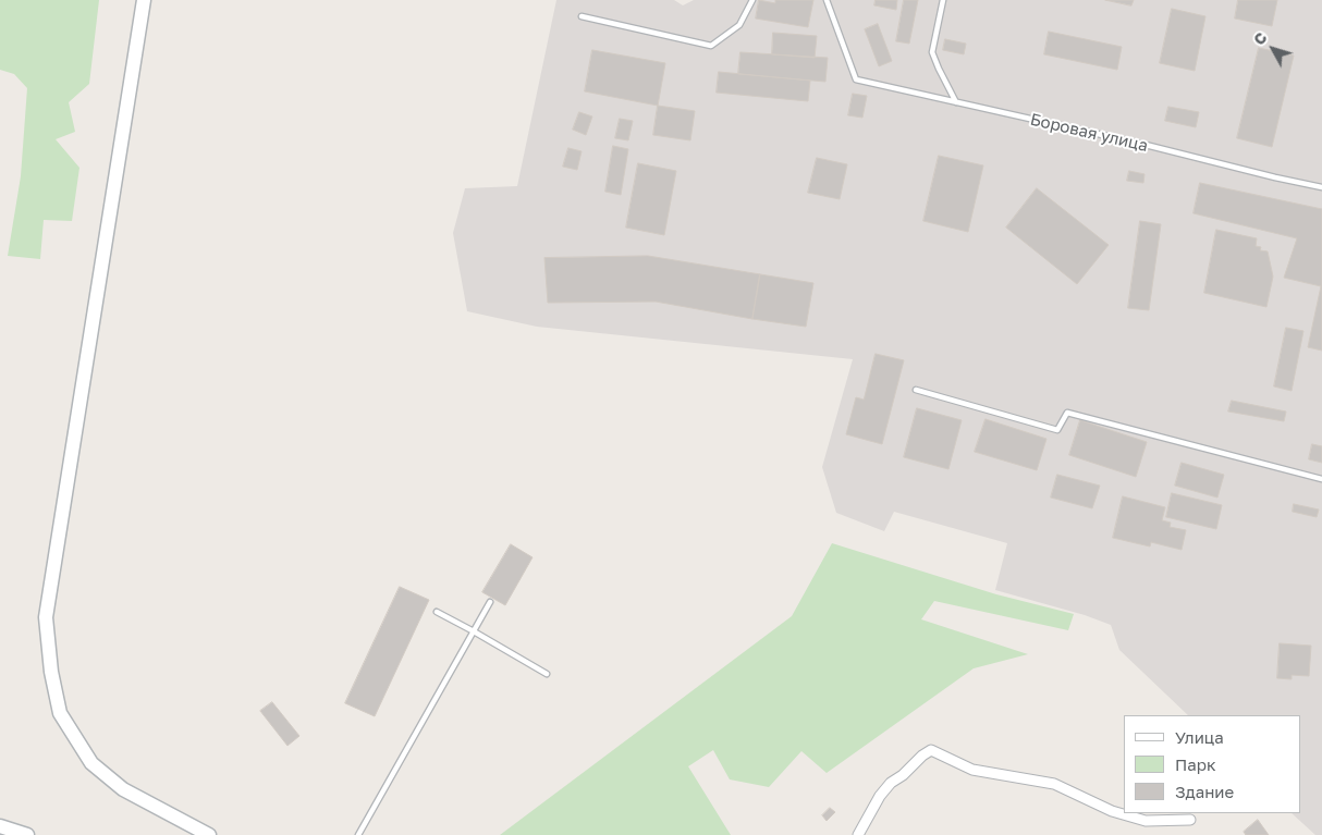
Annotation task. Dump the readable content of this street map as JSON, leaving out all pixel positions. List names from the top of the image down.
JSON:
{
  "streets": {
    "lane": ["Боровая улица"]
  },
  "legend": ["Улица", "Парк", "Здание"],
  "north": "top left"
}
